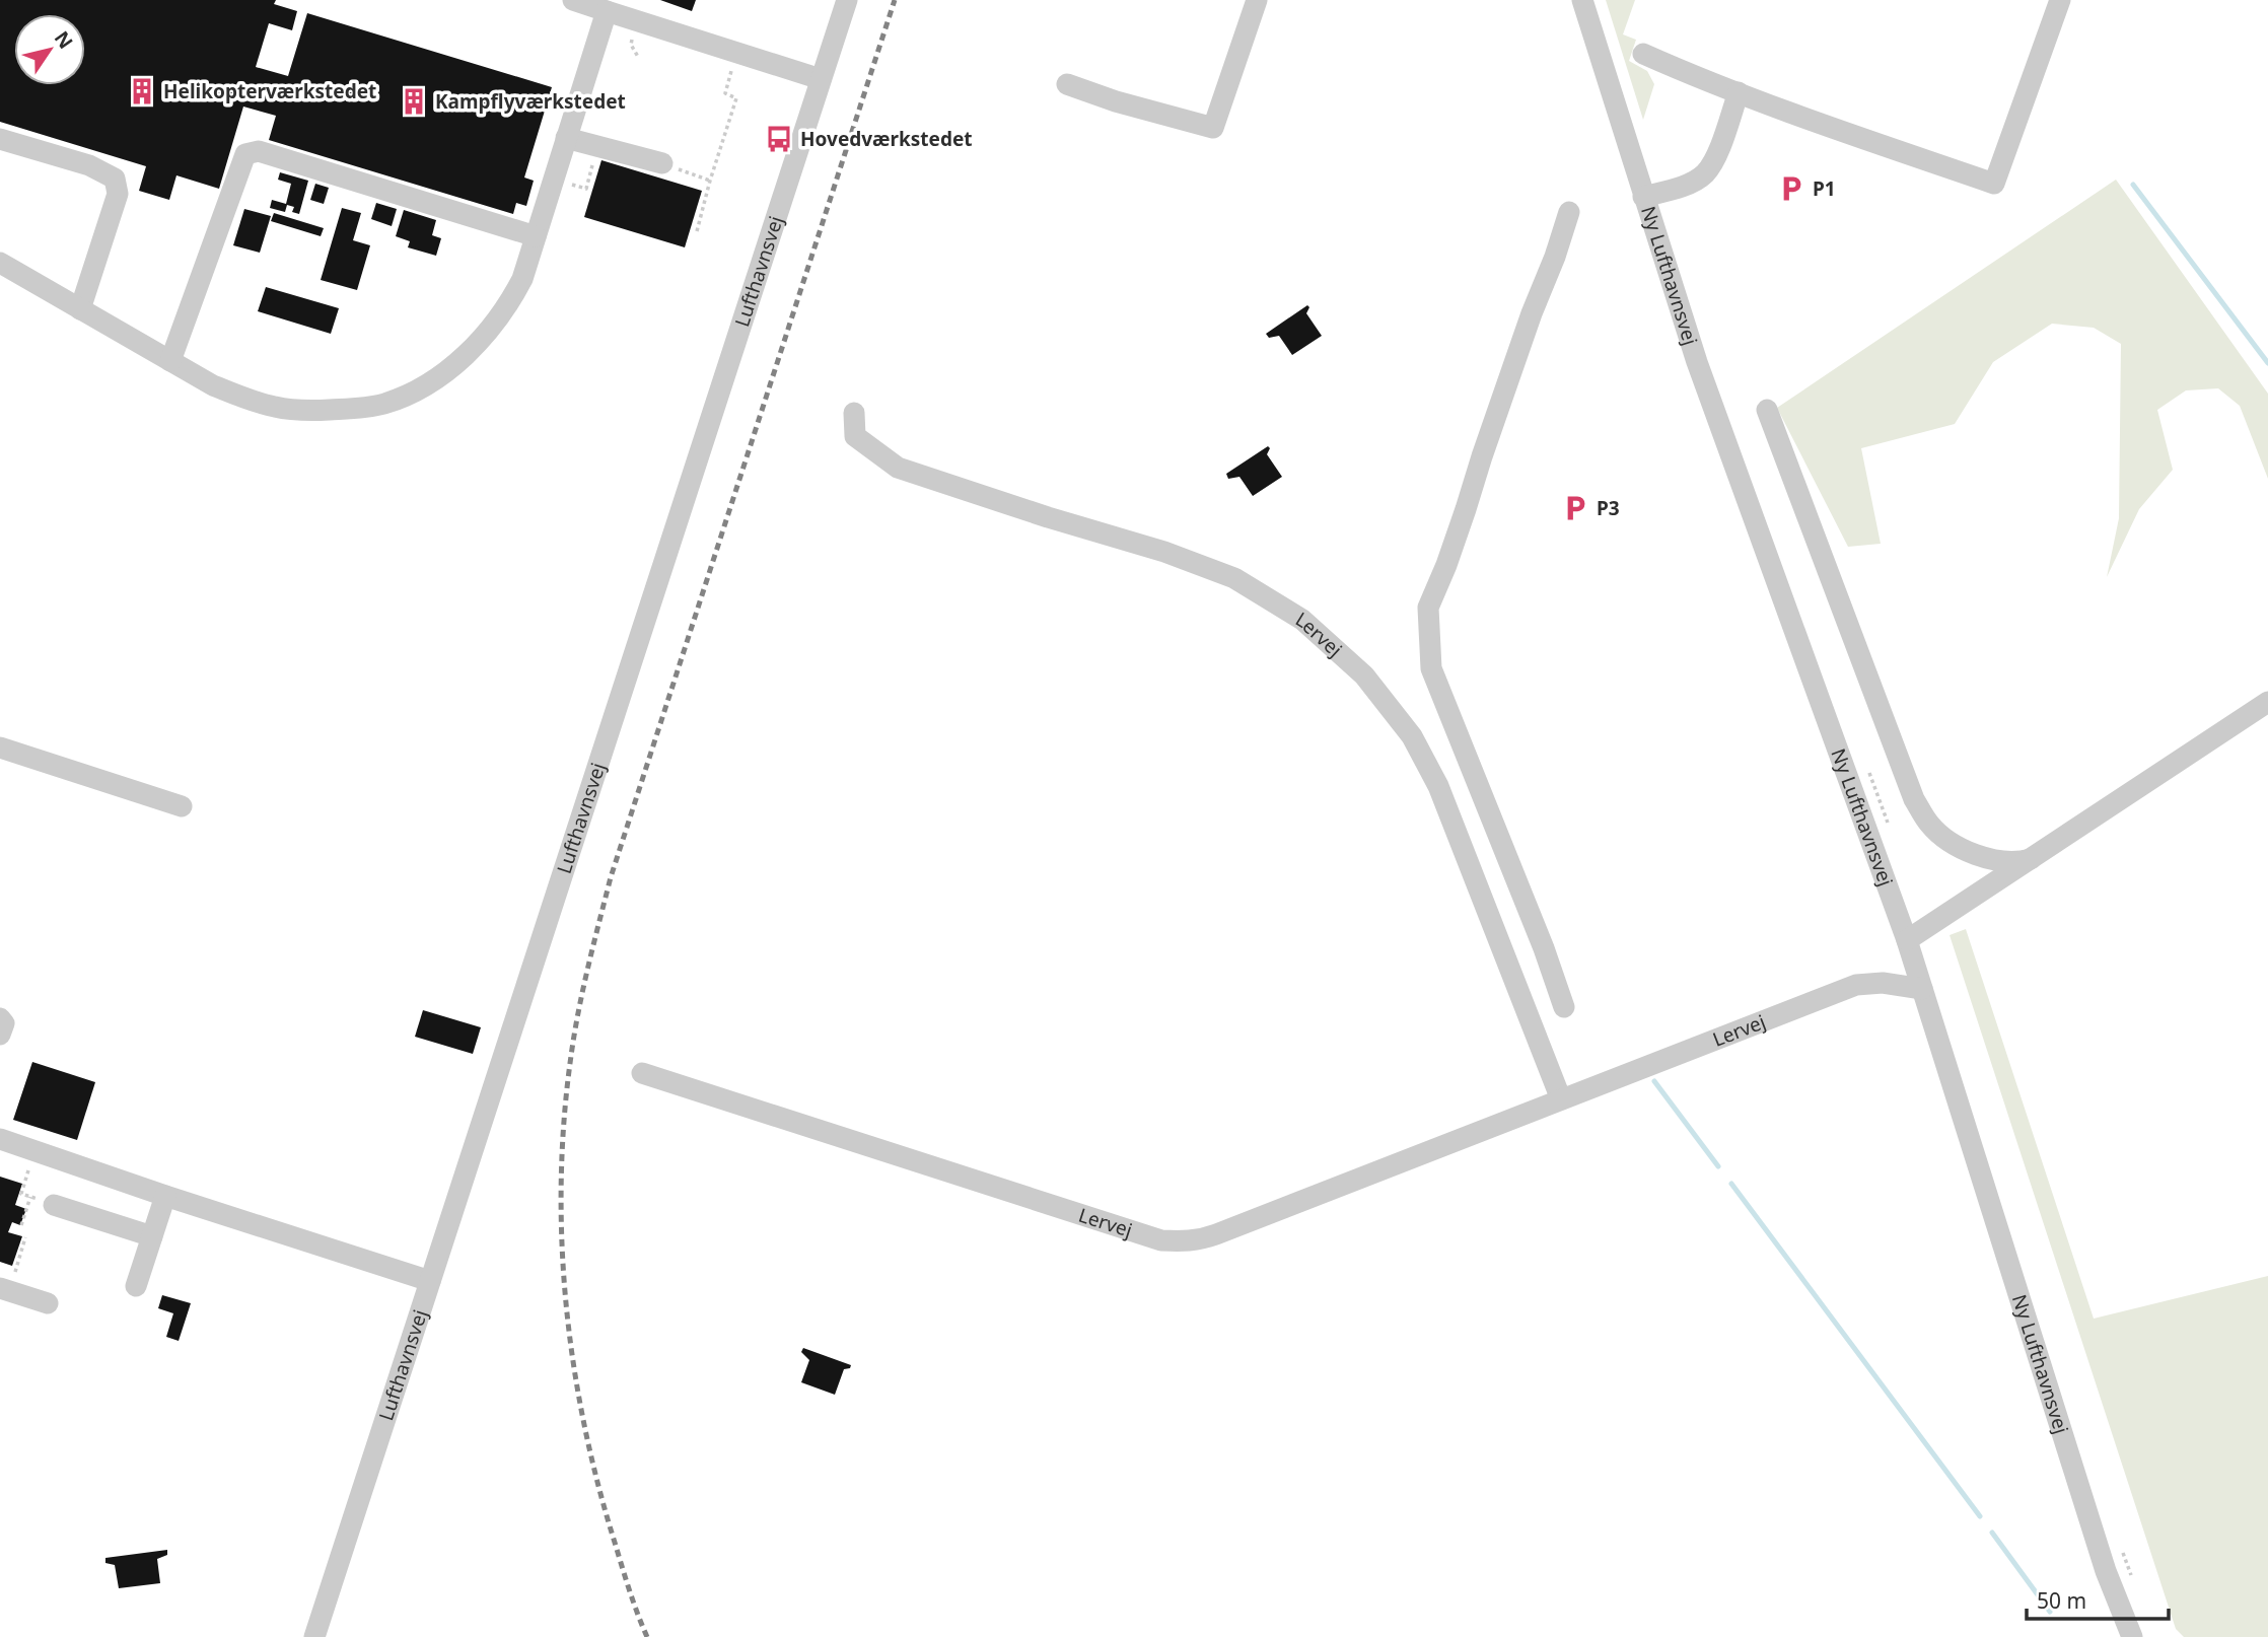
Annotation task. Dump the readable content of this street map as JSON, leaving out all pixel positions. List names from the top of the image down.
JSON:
{
  "streets": {
    "street": ["Lufthavnsvej", "Ny Lufthavnsvej", "Lervej"]
  },
  "crossings": [
    ["Ny Lufthavnsvej", "Lervej"]
  ],
  "places": {
    "building": ["Helikopterværkstedet", "Kampflyværkstedet"],
    "bus stop": ["Hovedværkstedet"],
    "parking": ["P1", "P3"]
  },
  "scale_bar": "50 m",
  "north": "top right"
}
